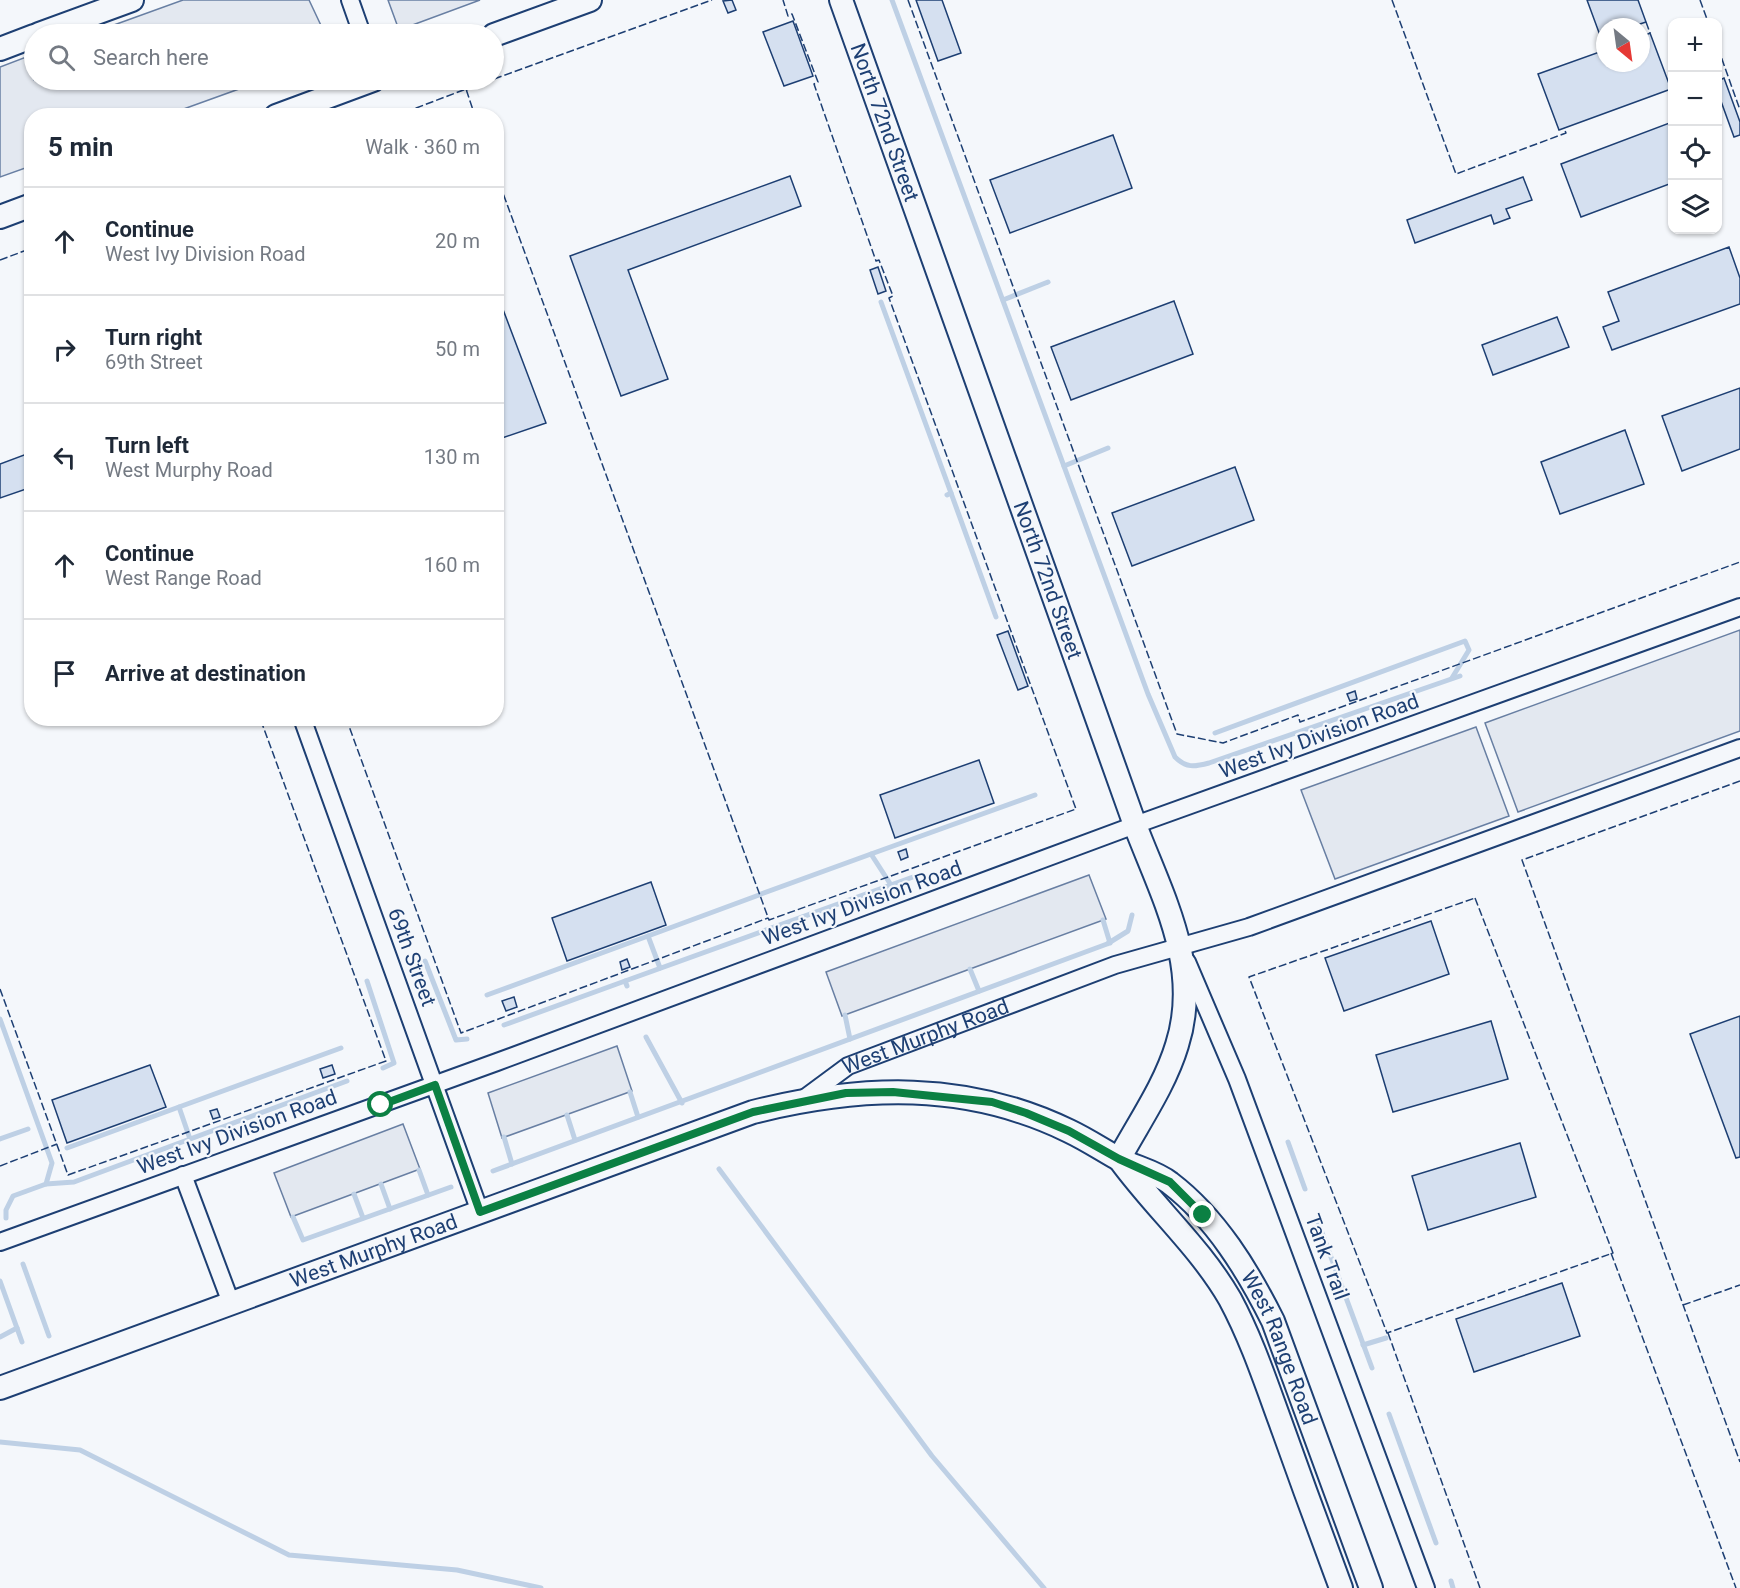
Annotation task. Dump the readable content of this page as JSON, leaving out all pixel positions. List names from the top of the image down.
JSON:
{
  "streets": {
    "street": [
      "North 72nd Street",
      "West Ivy Division Road",
      "69th Street",
      "West Murphy Road",
      "Tank Trail",
      "West Range Road"
    ]
  },
  "crossings": [
    ["North 72nd Street", "West Ivy Division Road"],
    ["North 72nd Street", "West Murphy Road"],
    ["North 72nd Street", "Tank Trail"],
    ["North 72nd Street", "West Range Road"],
    ["West Ivy Division Road", "69th Street"],
    ["69th Street", "West Murphy Road"],
    ["West Murphy Road", "Tank Trail"],
    ["West Murphy Road", "West Range Road"]
  ],
  "north": "bottom right",
  "page": {
    "map_buttons": ["+", "−"],
    "search": "Search here",
    "heading": ["5 min", "Walk · 360 m"],
    "list": [
      ["Continue", "West Ivy Division Road", "20 m"],
      ["Turn right", "69th Street", "50 m"],
      ["Turn left", "West Murphy Road", "130 m"],
      ["Continue", "West Range Road", "160 m"],
      "Arrive at destination"
    ]
  }
}
